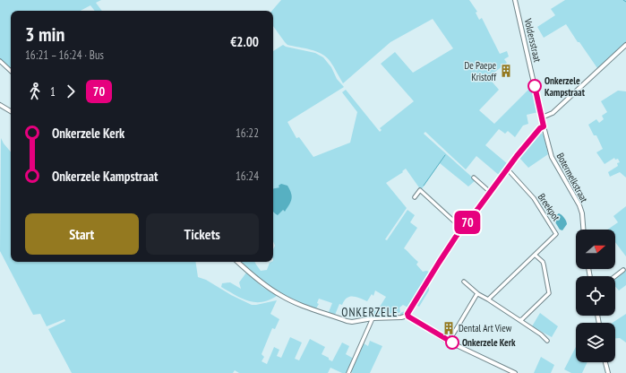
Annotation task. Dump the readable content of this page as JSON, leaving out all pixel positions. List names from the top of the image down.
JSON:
{
  "streets": {
    "street": ["Voldersstraat", "Botermelkstraat", "Breekpot"]
  },
  "crossings": [
    ["Voldersstraat", "Botermelkstraat"]
  ],
  "districts": ["ONKERZELE"],
  "places": {
    "building": ["De Paepe Kristoff", "Dental Art View"],
    "other": ["Onkerzele Kampstraat", "Onkerzele Kerk"]
  },
  "lines": ["bus line 70"],
  "north": "right",
  "page": {
    "on_map": "70",
    "heading": ["3 min", "16:21 – 16:24 · Bus", "€2.00"],
    "legs": ["1", "70"],
    "list": [
      {
        "name": "Onkerzele Kerk",
        "value": "16:22"
      },
      {
        "name": "Onkerzele Kampstraat",
        "value": "16:24"
      }
    ],
    "buttons": ["Start", "Tickets"]
  }
}
